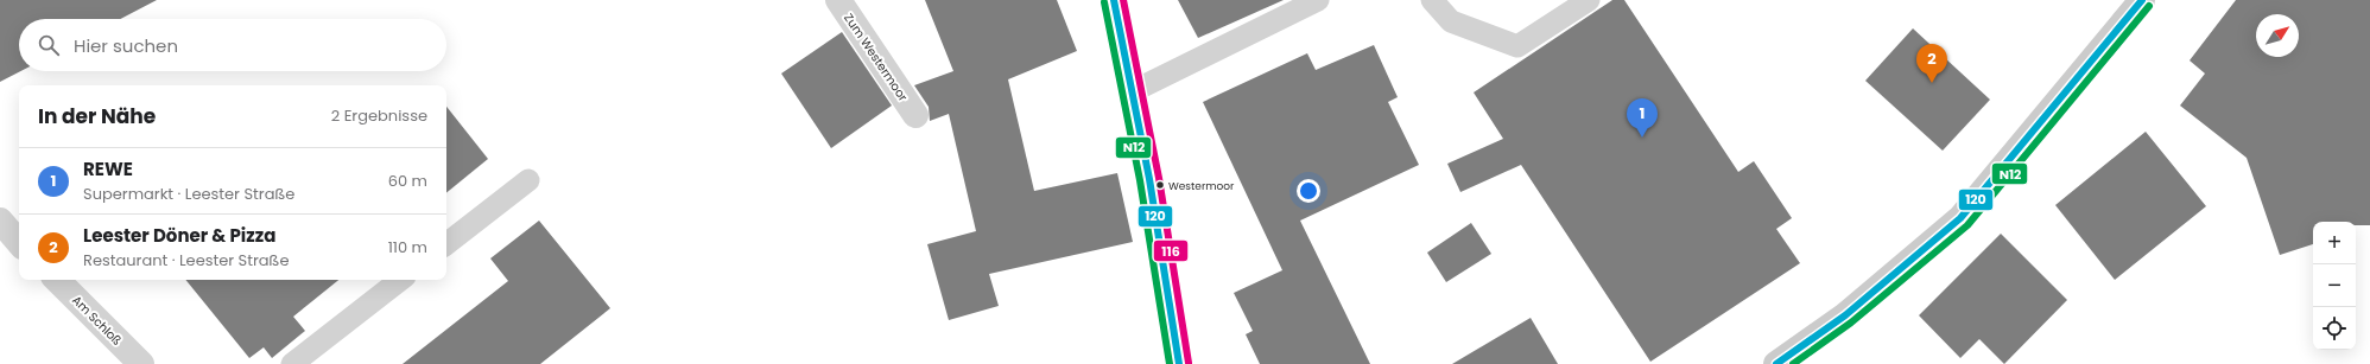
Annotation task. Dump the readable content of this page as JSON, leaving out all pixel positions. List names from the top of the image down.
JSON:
{
  "streets": {
    "street": ["Zum Westermoor", "Am Schloß"]
  },
  "places": ["Westermoor"],
  "lines": ["transit line 120", "transit line 116", "transit line N12"],
  "north": "top right",
  "page": {
    "search": "Hier suchen",
    "pins": ["2", "1"],
    "heading": ["In der Nähe", "2 Ergebnisse"],
    "list": [
      {
        "mark": "1",
        "name": "REWE",
        "note": "Supermarkt · Leester Straße",
        "value": "60 m"
      },
      {
        "mark": "2",
        "name": "Leester Döner & Pizza",
        "note": "Restaurant · Leester Straße",
        "value": "110 m"
      }
    ],
    "map_buttons": ["+", "−"]
  }
}
